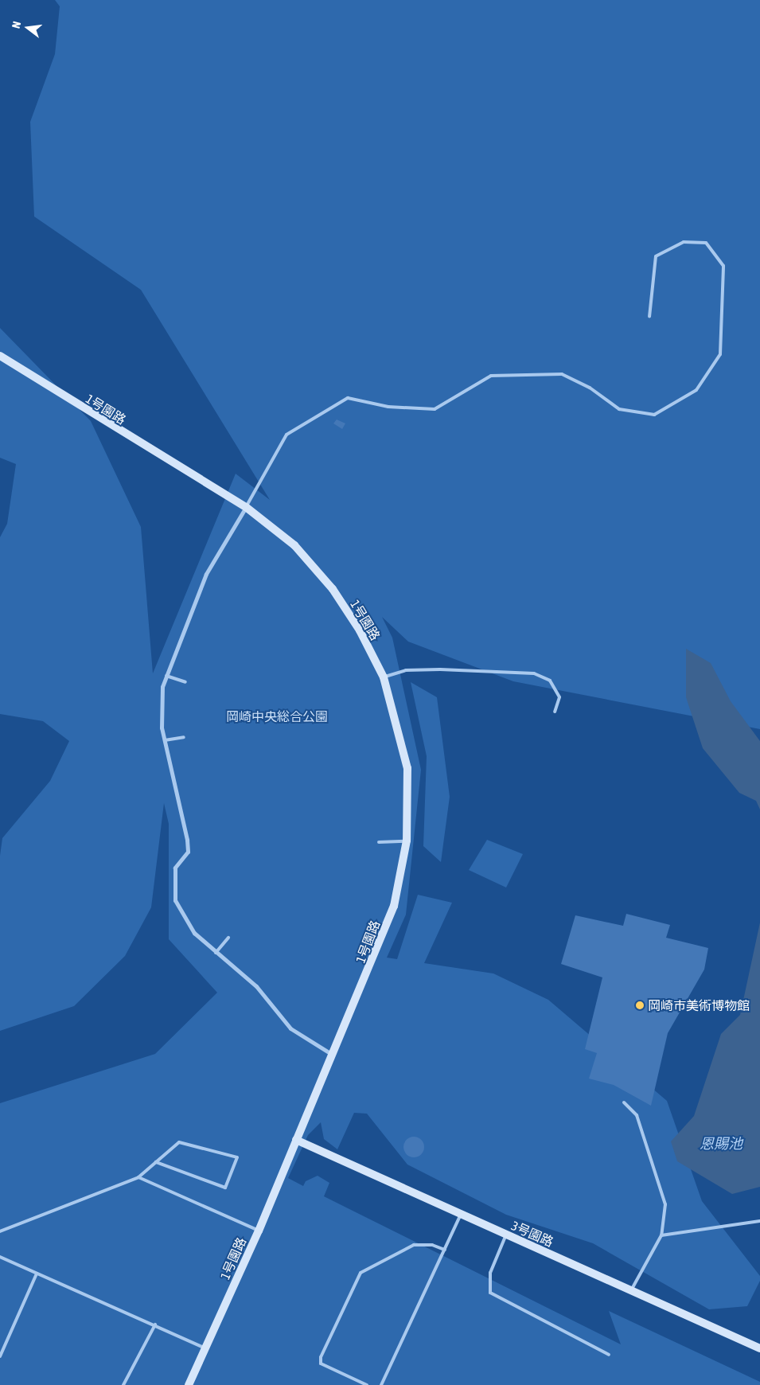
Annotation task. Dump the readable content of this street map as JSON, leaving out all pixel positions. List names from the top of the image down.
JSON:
{
  "streets": {
    "street": ["1号園路", "3号園路"]
  },
  "crossings": [
    ["1号園路", "3号園路"]
  ],
  "water": ["恩賜池"],
  "parks": ["岡崎中央総合公園"],
  "places": ["岡崎市美術博物館"],
  "north": "left"
}
